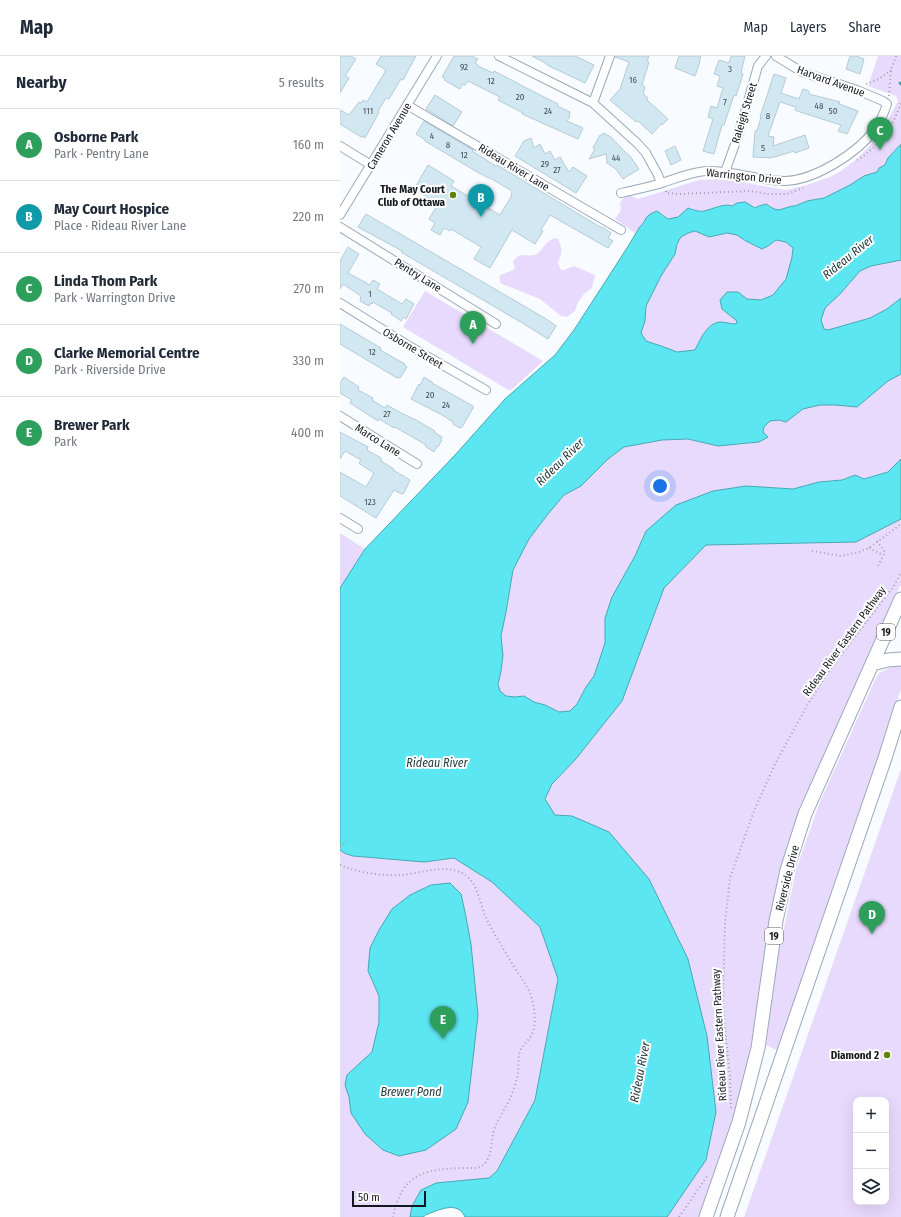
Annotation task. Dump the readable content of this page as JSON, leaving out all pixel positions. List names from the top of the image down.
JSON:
{
  "streets": {
    "main road": ["19", "Riverside Drive"],
    "street": [
      "Harvard Avenue",
      "Raleigh Street",
      "Cameron Avenue",
      "Rideau River Lane",
      "Warrington Drive",
      "Pentry Lane",
      "Osborne Street",
      "Marco Lane"
    ],
    "path": ["Rideau River Eastern Pathway"]
  },
  "crossings": [
    ["Harvard Avenue", "Warrington Drive"],
    ["Raleigh Street", "Warrington Drive"],
    ["Cameron Avenue", "Rideau River Lane"]
  ],
  "water": ["Rideau River", "Brewer Pond"],
  "places": ["The May Court Club of Ottawa", "Diamond 2"],
  "house_numbers": [
    "92",
    "3",
    "16",
    "12",
    "20",
    "7",
    "48",
    "111",
    "24",
    "50",
    "8",
    "4",
    "8",
    "5",
    "12",
    "44",
    "29",
    "27",
    "1",
    "12",
    "20",
    "24",
    "27",
    "123"
  ],
  "scale_bar": "50 m",
  "page": {
    "header": "Map",
    "nav": ["Map", "Layers", "Share"],
    "heading": ["Nearby", "5 results"],
    "list": [
      {
        "mark": "A",
        "name": "Osborne Park",
        "note": "Park · Pentry Lane",
        "value": "160 m"
      },
      {
        "mark": "B",
        "name": "May Court Hospice",
        "note": "Place · Rideau River Lane",
        "value": "220 m"
      },
      {
        "mark": "C",
        "name": "Linda Thom Park",
        "note": "Park · Warrington Drive",
        "value": "270 m"
      },
      {
        "mark": "D",
        "name": "Clarke Memorial Centre",
        "note": "Park · Riverside Drive",
        "value": "330 m"
      },
      {
        "mark": "E",
        "name": "Brewer Park",
        "note": "Park",
        "value": "400 m"
      }
    ],
    "pins": [
      "C",
      "B",
      "A",
      "D",
      "E"
    ],
    "map_buttons": ["+", "−"],
    "scale": "50 m"
  }
}
